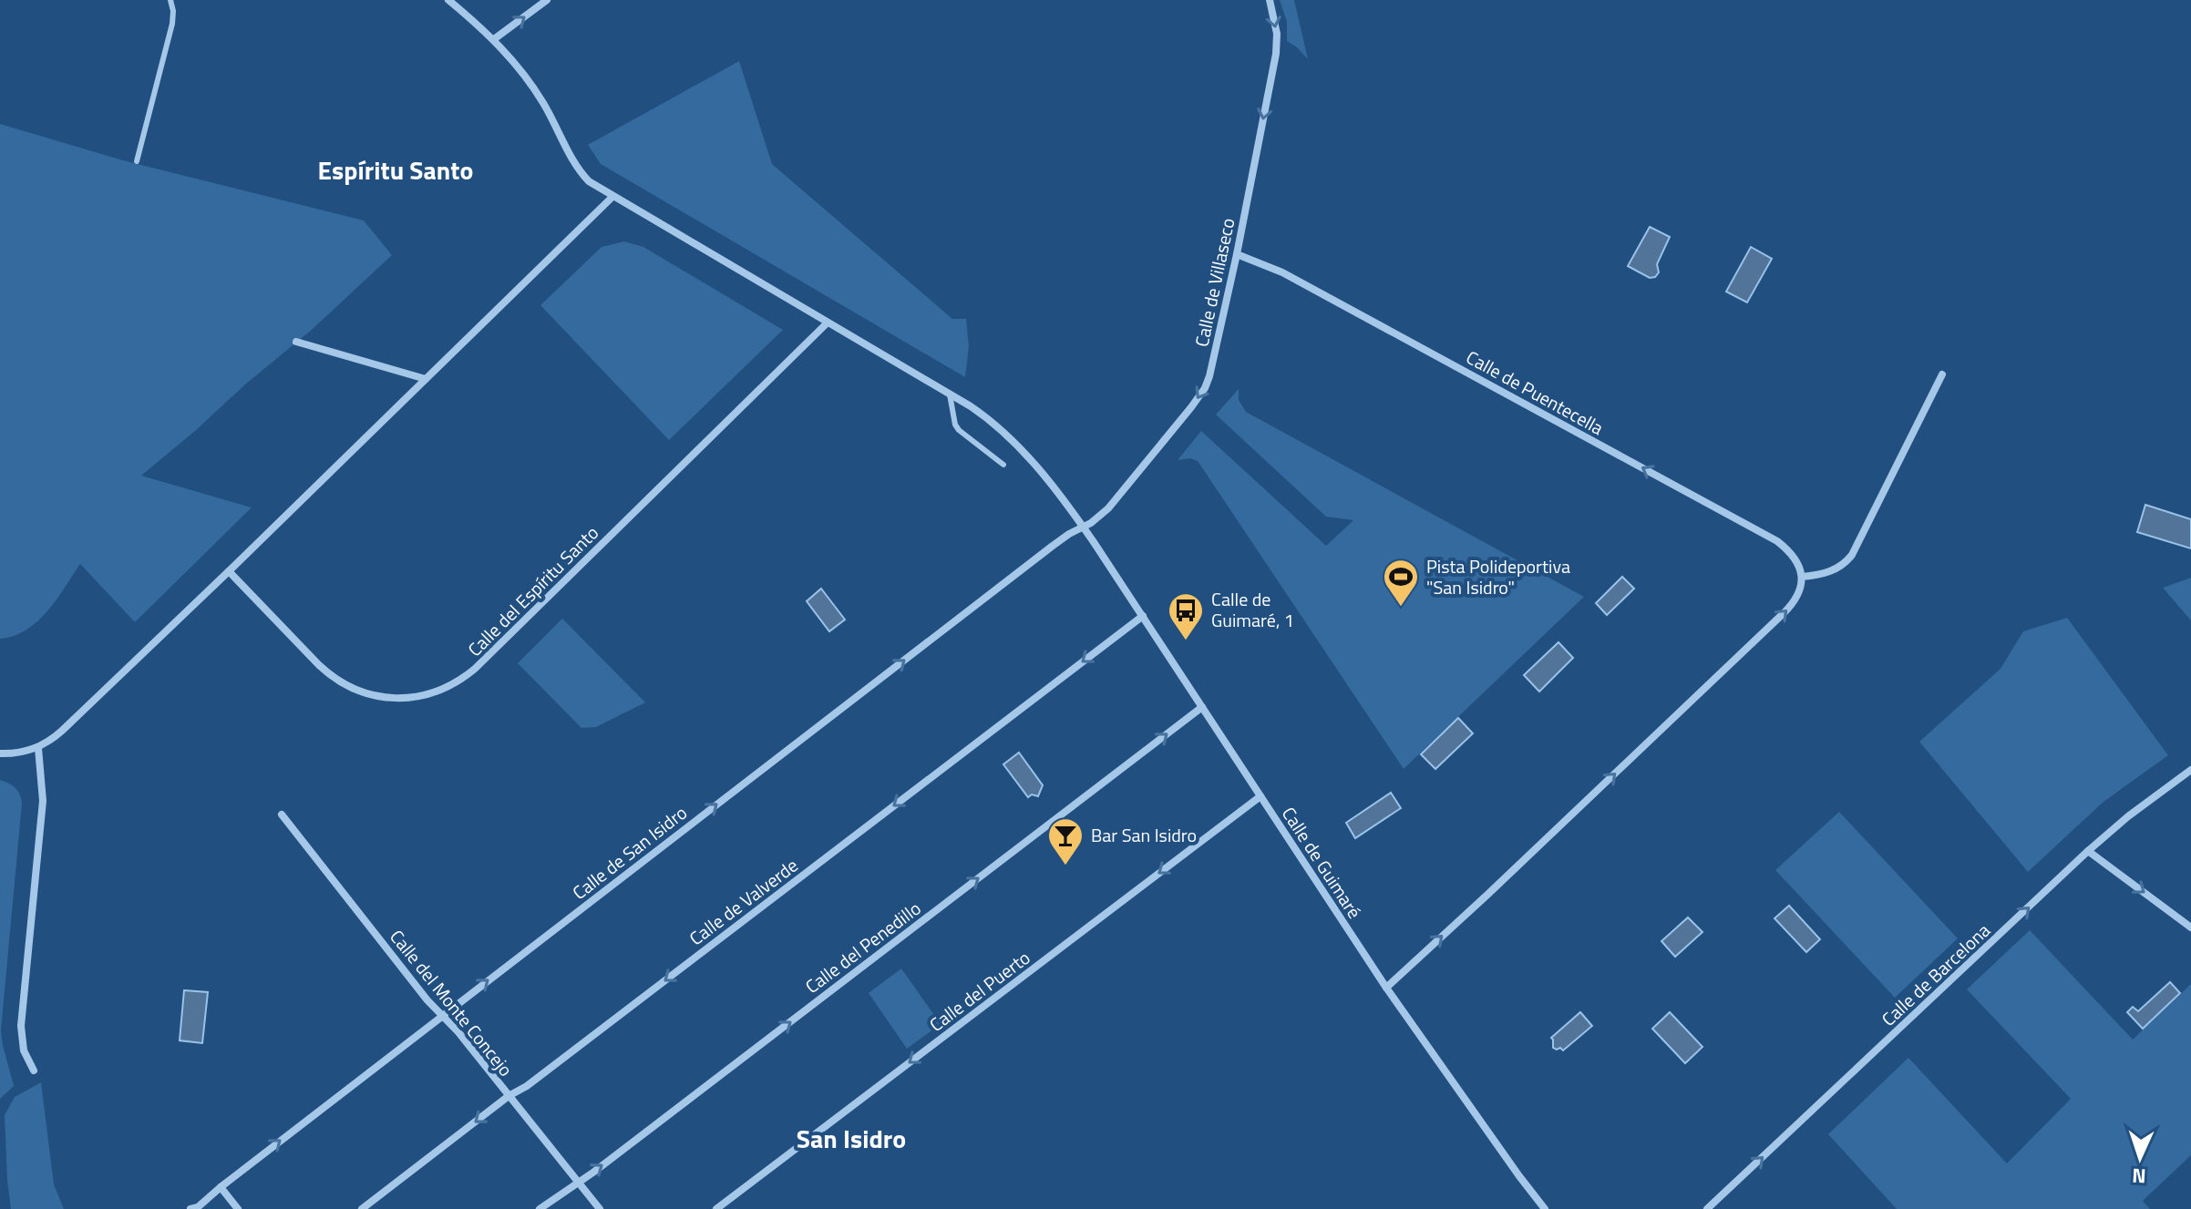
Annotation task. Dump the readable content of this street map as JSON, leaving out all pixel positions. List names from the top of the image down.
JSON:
{
  "streets": {
    "street": [
      "Calle de Villaseco",
      "Calle de Puentecella",
      "Calle del Espíritu Santo",
      "Calle de San Isidro",
      "Calle de Guimaré",
      "Calle de Valverde",
      "Calle del Penedillo",
      "Calle de Barcelona",
      "Calle del Puerto",
      "Calle del Monte Concejo"
    ]
  },
  "crossings": [
    ["Calle de Villaseco", "Calle de Puentecella"],
    ["Calle de Villaseco", "Calle de San Isidro"],
    ["Calle de Villaseco", "Calle de Guimaré"],
    ["Calle de San Isidro", "Calle de Guimaré"],
    ["Calle de San Isidro", "Calle del Monte Concejo"],
    ["Calle de Guimaré", "Calle de Valverde"],
    ["Calle de Guimaré", "Calle del Penedillo"],
    ["Calle de Guimaré", "Calle del Puerto"],
    ["Calle de Valverde", "Calle del Monte Concejo"],
    ["Calle del Penedillo", "Calle del Monte Concejo"]
  ],
  "one_way": [
    "Calle de Villaseco",
    "Calle de Puentecella",
    "Calle de San Isidro",
    "Calle de Valverde",
    "Calle del Penedillo",
    "Calle de Barcelona",
    "Calle del Puerto"
  ],
  "districts": ["Espíritu Santo", "San Isidro"],
  "places": {
    "sports": ["Pista Polideportiva \"San Isidro\""],
    "bus stop": ["Calle de Guimaré, 1"],
    "bar": ["Bar San Isidro"]
  },
  "north": "bottom"
}
